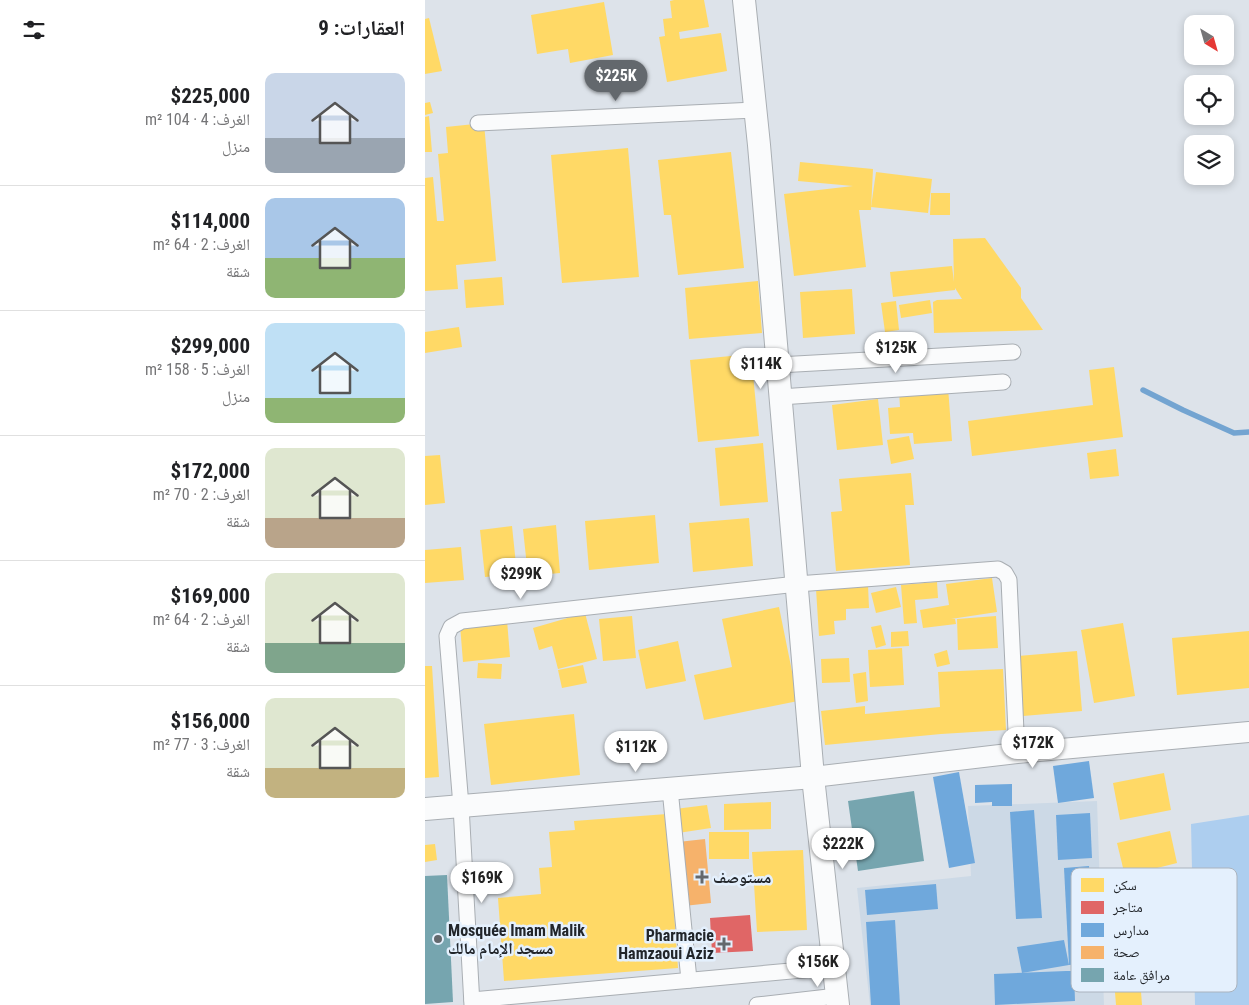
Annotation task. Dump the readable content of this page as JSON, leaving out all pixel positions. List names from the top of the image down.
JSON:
{
  "places": {
    "health": ["مستوصف", "Pharmacie Hamzaoui Aziz"],
    "other": ["Mosquée Imam Malik مسجد الإمام مالك"]
  },
  "legend": [
    "سكن",
    "متاجر",
    "مدارس",
    "صحة",
    "مرافق عامة"
  ],
  "north": "bottom right",
  "page": {
    "heading": "العقارات: 9",
    "price": [
      "$225K",
      "$125K",
      "$114K",
      "$299K",
      "$172K",
      "$112K",
      "$222K",
      "$169K",
      "$156K"
    ],
    "list": [
      {
        "name": "$225,000",
        "note": "الغرف: 4 · 104 m² · منزل"
      },
      {
        "name": "$114,000",
        "note": "الغرف: 2 · 64 m² · شقة"
      },
      {
        "name": "$299,000",
        "note": "الغرف: 5 · 158 m² · منزل"
      },
      {
        "name": "$172,000",
        "note": "الغرف: 2 · 70 m² · شقة"
      },
      {
        "name": "$169,000",
        "note": "الغرف: 2 · 64 m² · شقة"
      },
      {
        "name": "$156,000",
        "note": "الغرف: 3 · 77 m² · شقة"
      }
    ]
  }
}
